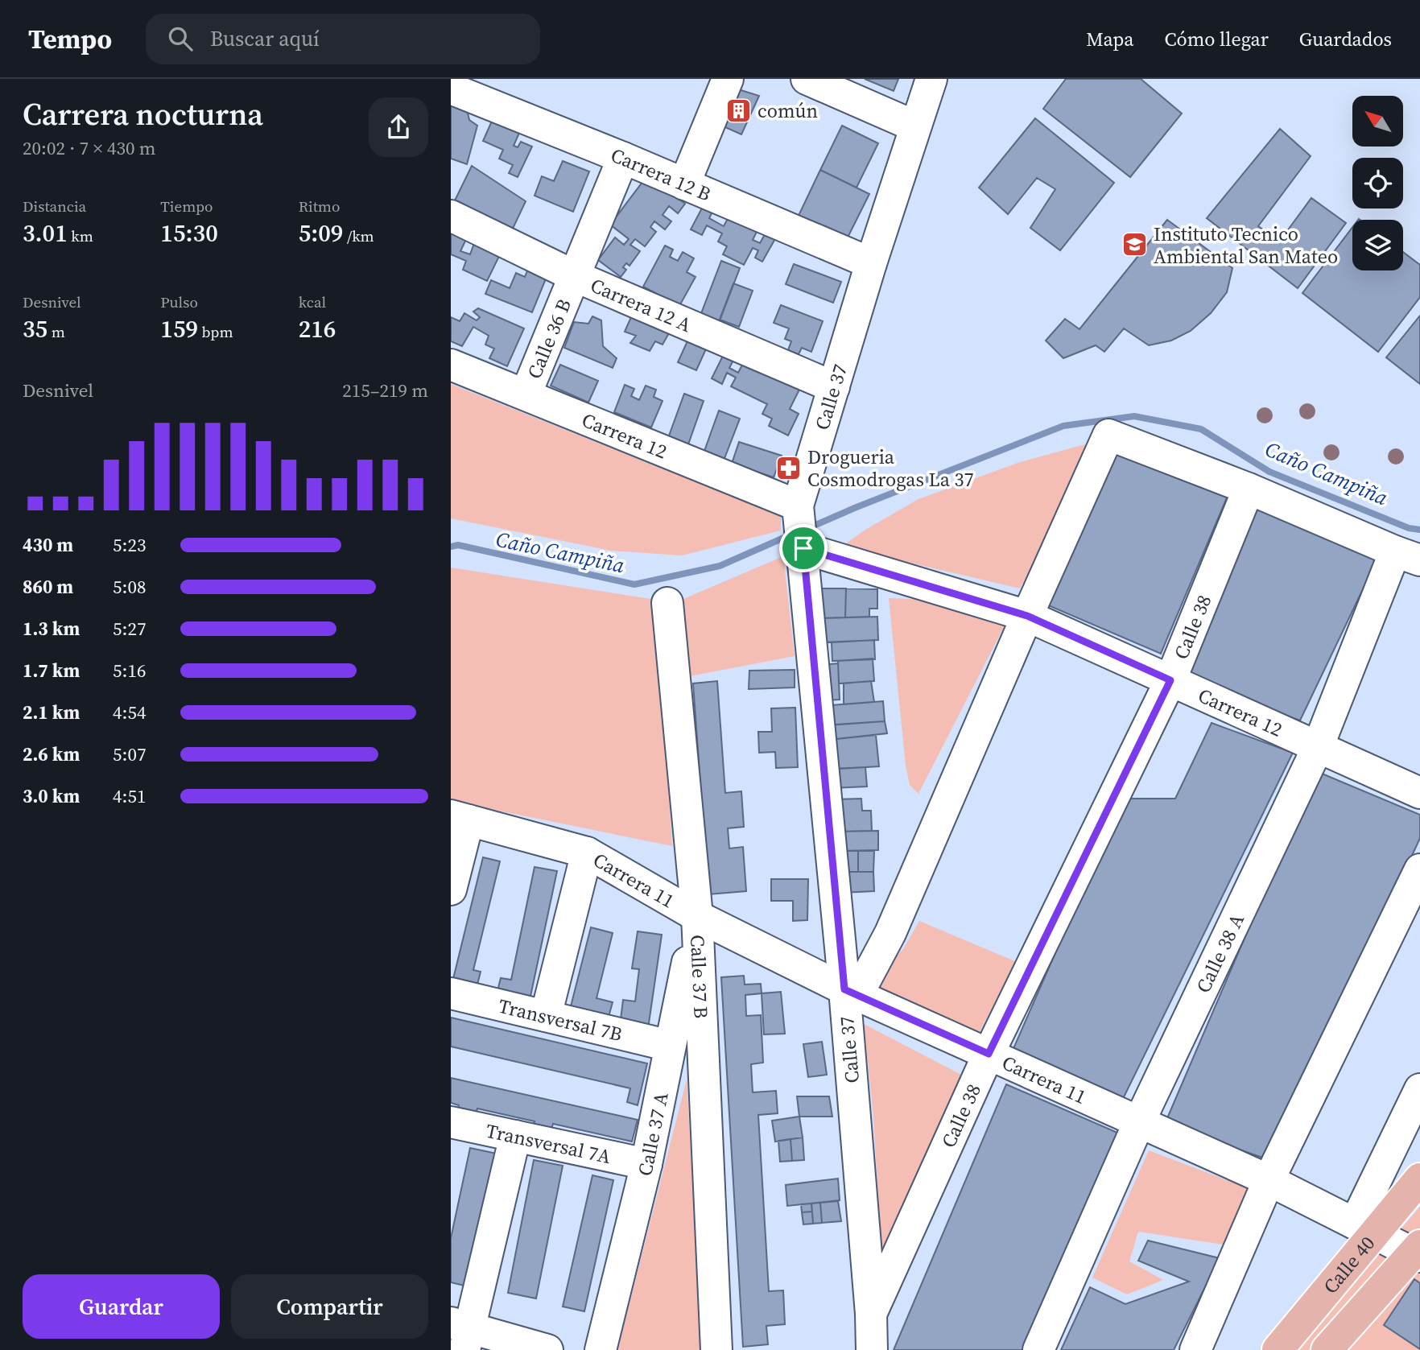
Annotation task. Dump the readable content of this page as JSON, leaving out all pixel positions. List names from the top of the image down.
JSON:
{
  "streets": {
    "main road": ["Calle 40"],
    "street": [
      "Carrera 12 B",
      "Carrera 12 A",
      "Calle 36 B",
      "Calle 37",
      "Carrera 12",
      "Calle 38",
      "Carrera 11",
      "Calle 38 A",
      "Calle 37 B",
      "Transversal 7B",
      "Calle 37 A",
      "Transversal 7A"
    ]
  },
  "crossings": [
    ["Carrera 12 B", "Calle 36 B"],
    ["Carrera 12 B", "Calle 37"],
    ["Carrera 12 A", "Calle 36 B"],
    ["Carrera 12 A", "Calle 37"],
    ["Calle 36 B", "Carrera 12"],
    ["Calle 37", "Carrera 12"],
    ["Calle 37", "Calle 38"],
    ["Calle 37", "Carrera 11"],
    ["Carrera 12", "Calle 38"],
    ["Carrera 12", "Calle 38 A"],
    ["Calle 38", "Carrera 11"],
    ["Carrera 11", "Calle 38 A"],
    ["Carrera 11", "Calle 37 B"],
    ["Carrera 11", "Calle 37 A"],
    ["Carrera 11", "Calle 40"],
    ["Calle 37 B", "Calle 37 A"],
    ["Transversal 7B", "Calle 37 A"],
    ["Calle 37 A", "Transversal 7A"]
  ],
  "water": ["Caño Campiña"],
  "places": {
    "building": ["común"],
    "school or university": ["Instituto Tecnico Ambiental San Mateo"],
    "pharmacy": ["Drogueria Cosmodrogas La 37"]
  },
  "north": "top left",
  "page": {
    "header": "Tempo",
    "search": "Buscar aquí",
    "nav": ["Mapa", "Cómo llegar", "Guardados"],
    "heading": ["Carrera nocturna", "20:02 · 7 × 430 m"],
    "stats": [
      ["Distancia", "3.01 km"],
      ["Tiempo", "15:30"],
      ["Ritmo", "5:09 /km"],
      ["Desnivel", "35 m"],
      ["Pulso", "159 bpm"],
      ["kcal", "216"]
    ],
    "chart": ["Desnivel", "215–219 m"],
    "list": [
      {
        "name": "430 m",
        "note": "5:23"
      },
      {
        "name": "860 m",
        "note": "5:08"
      },
      {
        "name": "1.3 km",
        "note": "5:27"
      },
      {
        "name": "1.7 km",
        "note": "5:16"
      },
      {
        "name": "2.1 km",
        "note": "4:54"
      },
      {
        "name": "2.6 km",
        "note": "5:07"
      },
      {
        "name": "3.0 km",
        "note": "4:51"
      }
    ],
    "buttons": ["Guardar", "Compartir"]
  }
}
